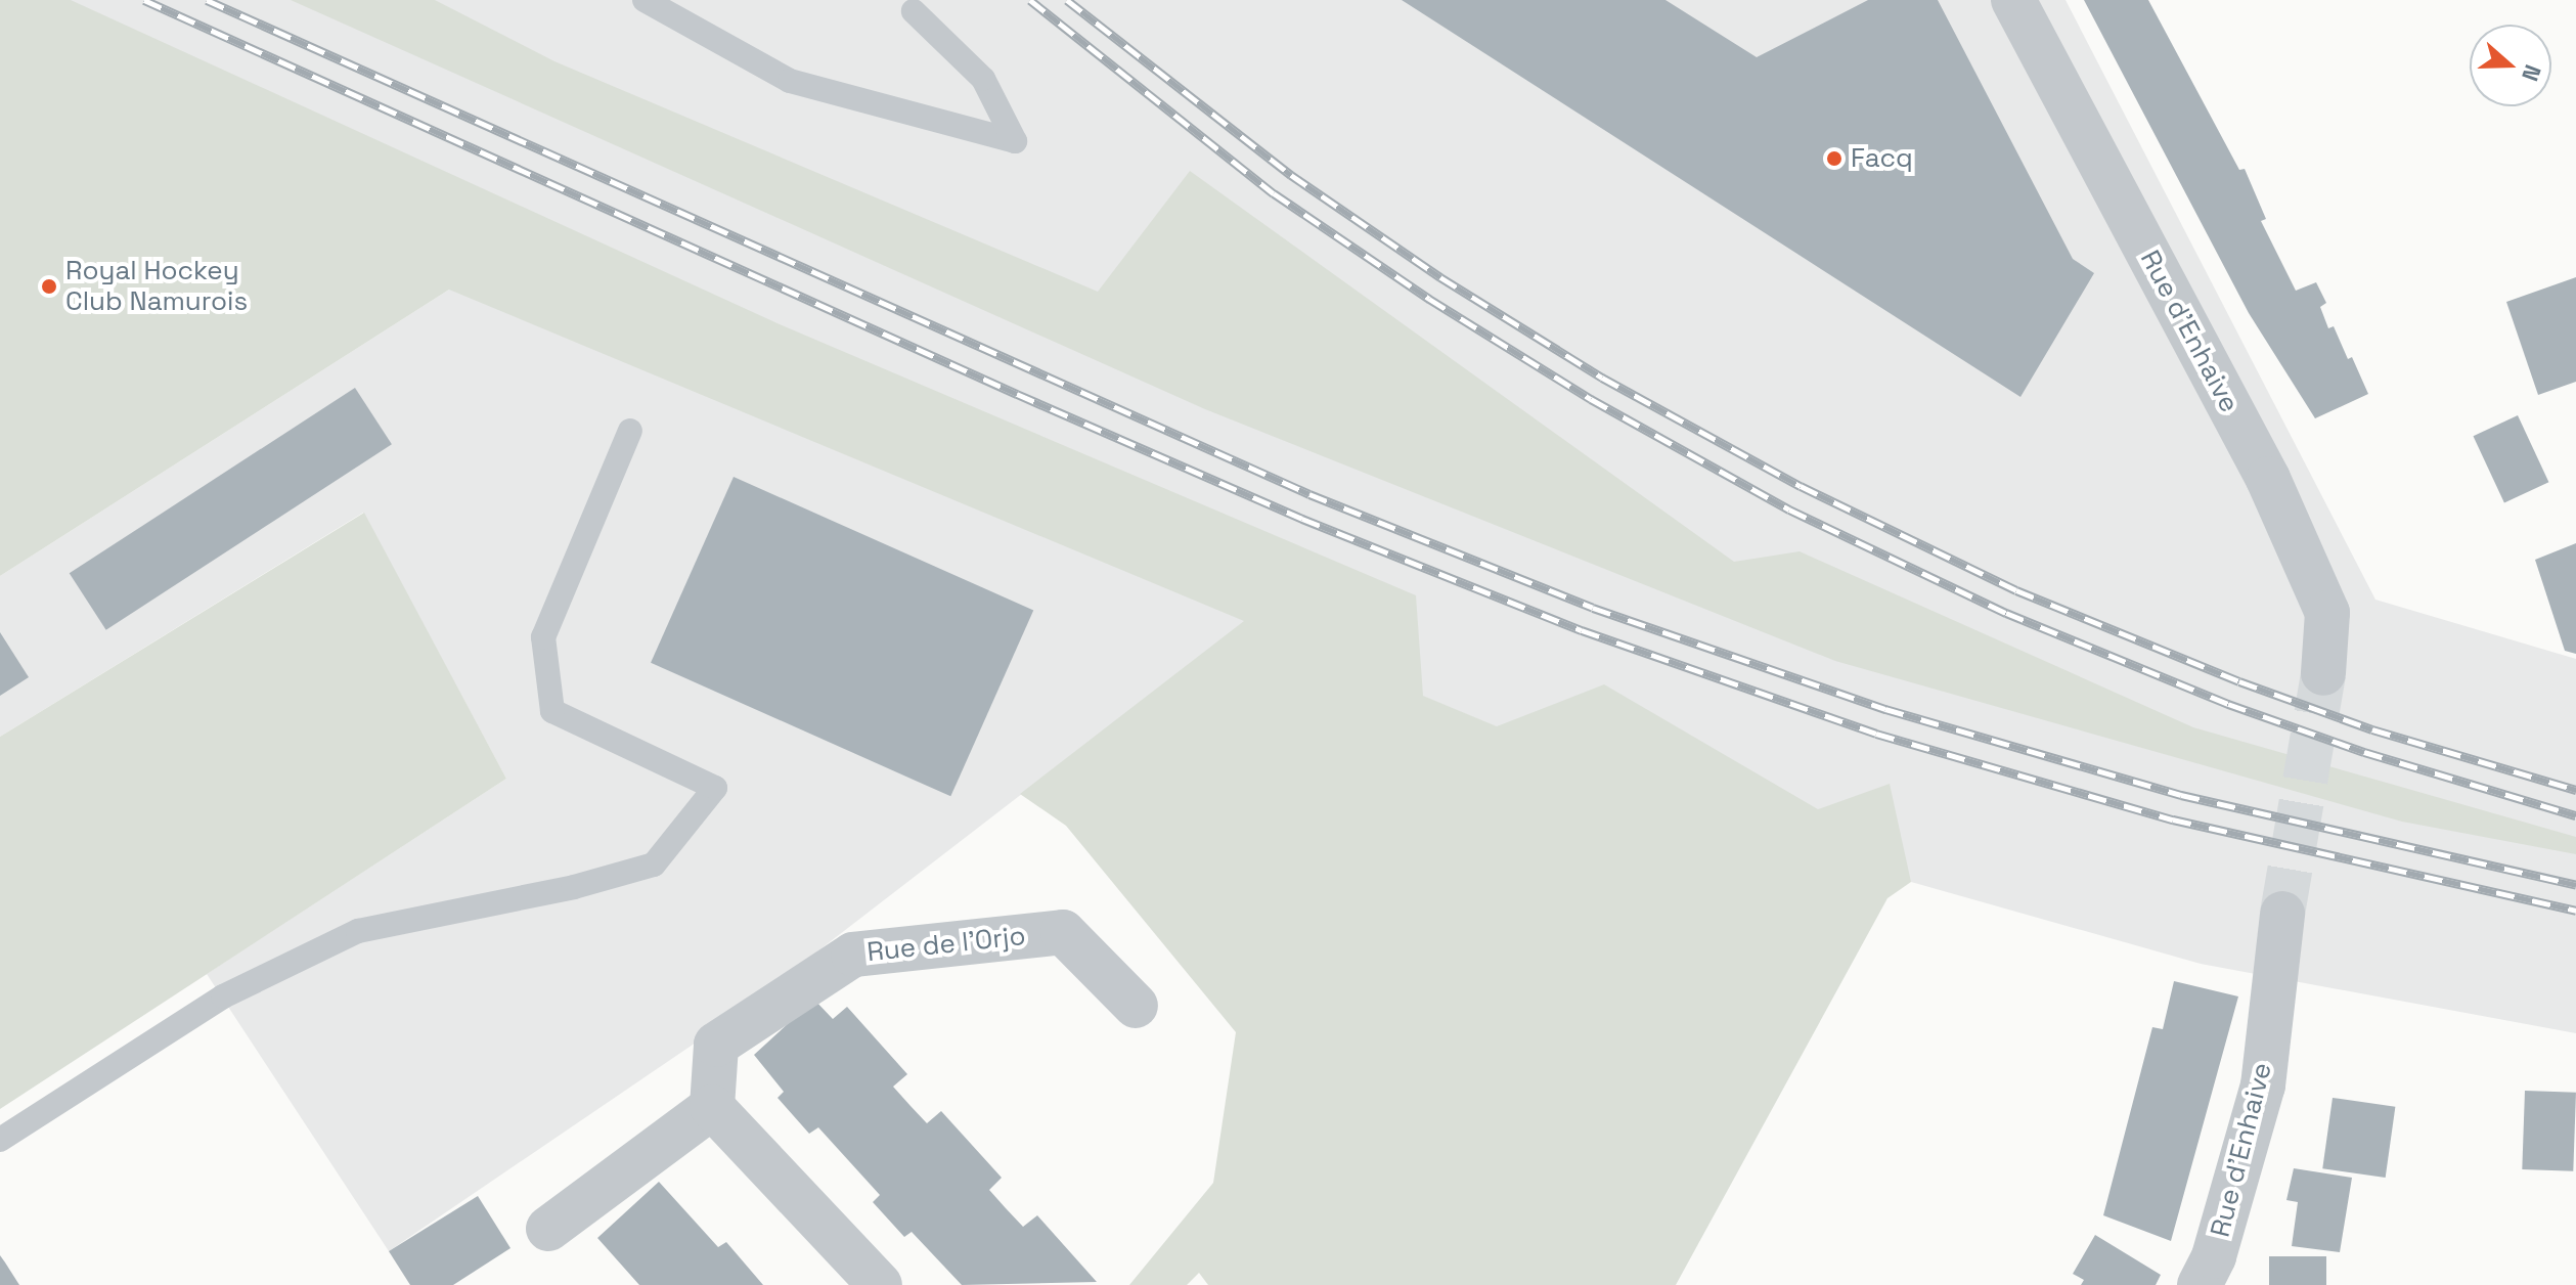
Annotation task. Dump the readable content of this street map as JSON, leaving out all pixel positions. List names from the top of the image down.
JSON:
{
  "streets": {
    "street": ["Rue d'Enhaive", "Rue de l'Orjo"]
  },
  "places": ["Facq", "Royal Hockey Club Namurois"],
  "north": "right"
}
